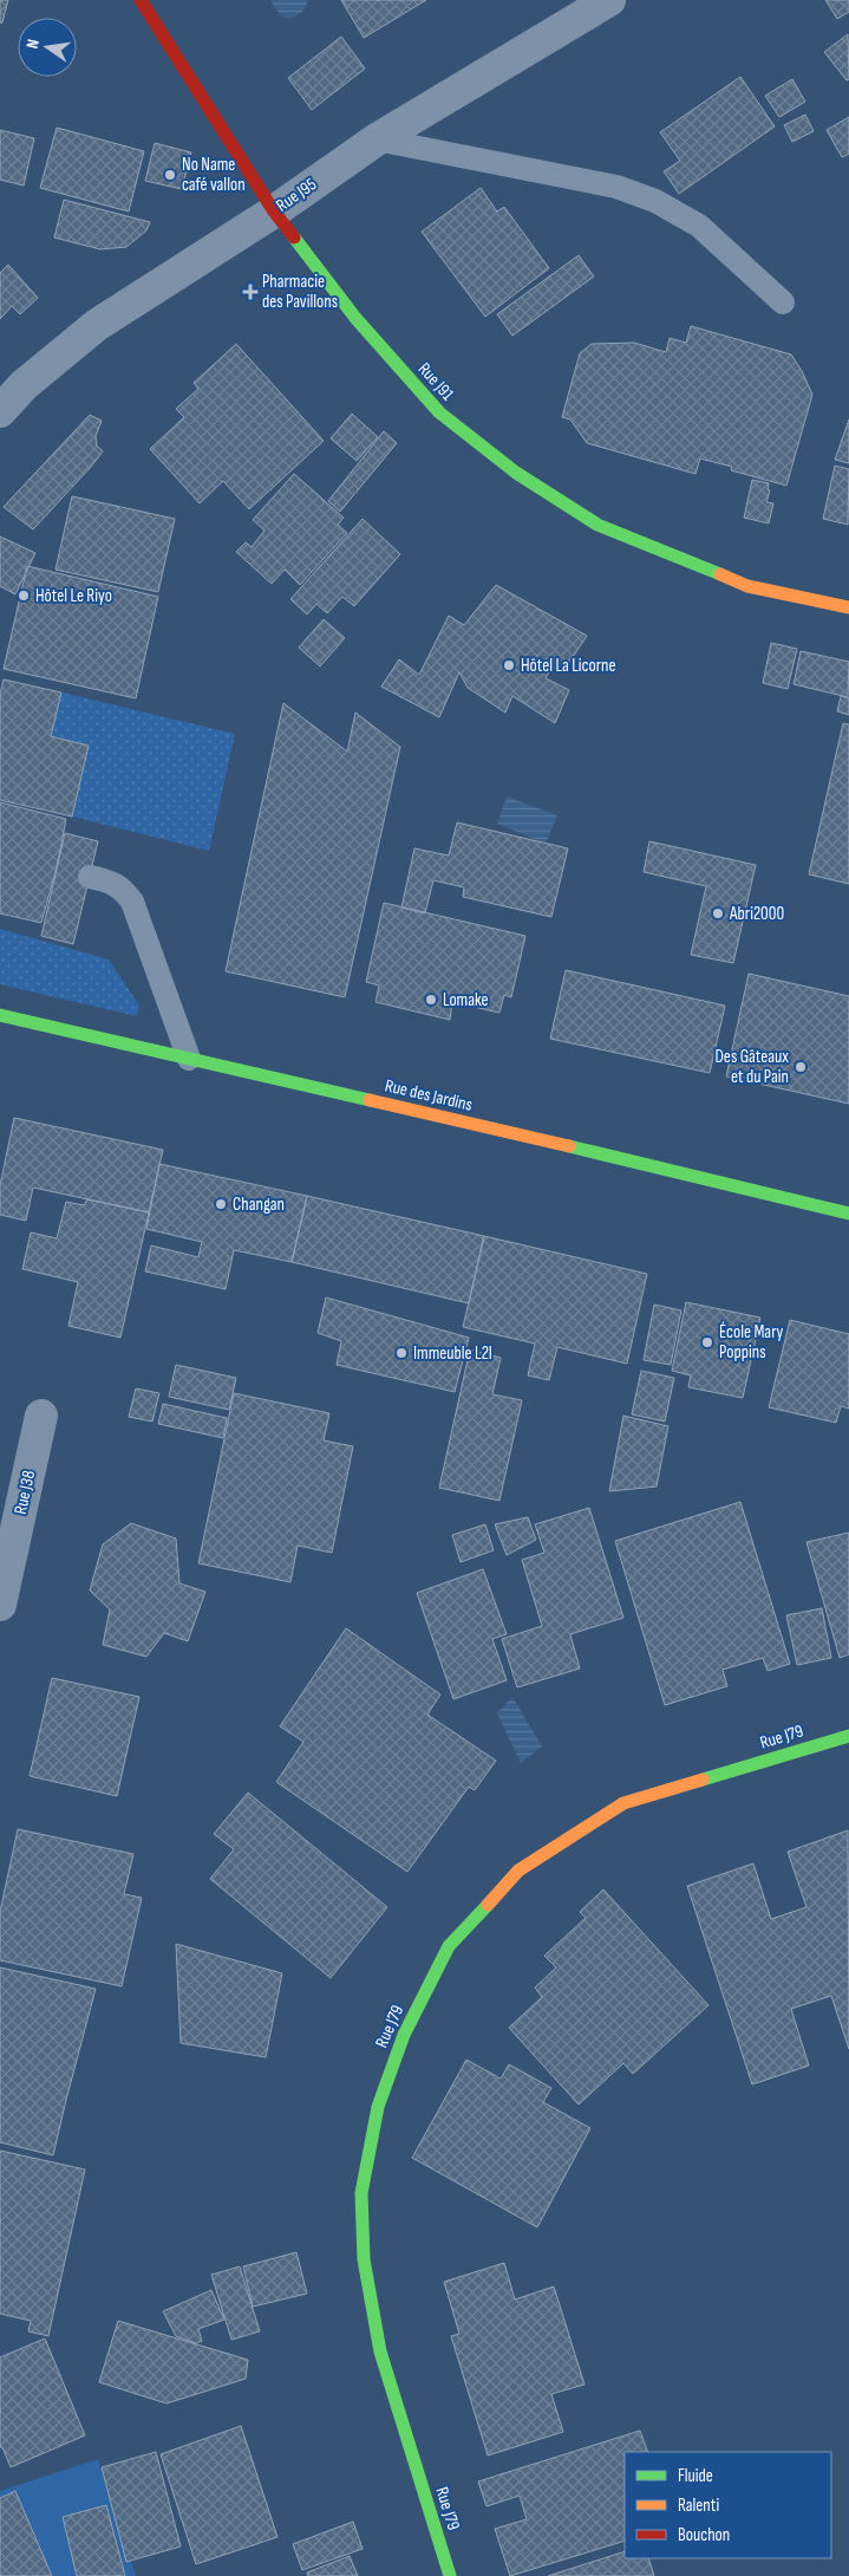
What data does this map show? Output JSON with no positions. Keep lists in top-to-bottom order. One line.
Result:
{"streets":{"street":["Rue J95","Rue J91","Rue des Jardins","Rue J38","Rue J79"]},"crossings":[["Rue J95","Rue J91"]],"places":{"other":["No Name café vallon","Hôtel Le Riyo","Hôtel La Licorne","Abri2000","Lomake","Des Gâteaux et du Pain","Changan","École Mary Poppins","Immeuble L2I"],"health":["Pharmacie des Pavillons"]},"legend":["Fluide","Ralenti","Bouchon"],"north":"left"}
